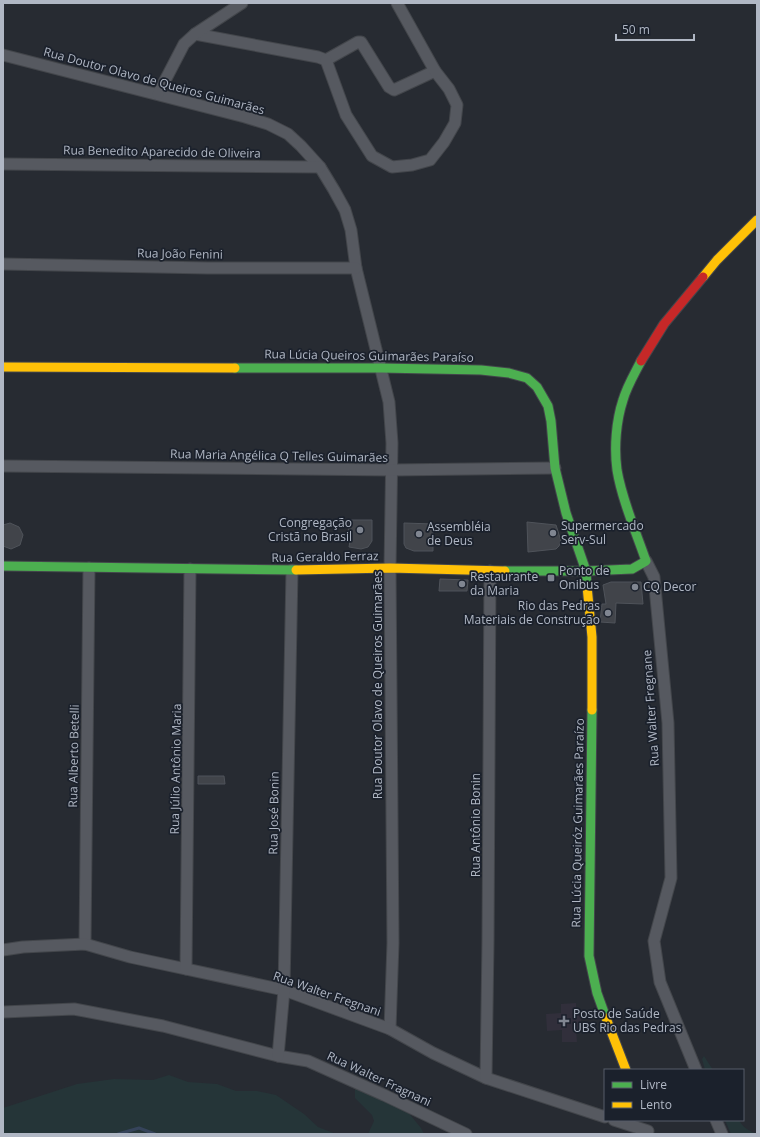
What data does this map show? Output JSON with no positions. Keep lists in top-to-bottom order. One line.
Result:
{"streets":{"street":["Rua Doutor Olavo de Queiros Guimarães","Rua Benedito Aparecido de Oliveira","Rua João Fenini","Rua Lúcia Queiros Guimarães Paraíso","Rua Maria Angélica Q Telles Guimarães","Rua Geraldo Ferraz","Rua Walter Fregnane","Rua Alberto Betelli","Rua Júlio Antônio Maria","Rua José Bonin","Rua Lúcia Queiróz Guimarães Paraízo","Rua Antônio Bonin","Rua Walter Fregnani","Rua Walter Fragnani"]},"crossings":[["Rua Doutor Olavo de Queiros Guimarães","Rua Benedito Aparecido de Oliveira"],["Rua Doutor Olavo de Queiros Guimarães","Rua João Fenini"],["Rua Doutor Olavo de Queiros Guimarães","Rua Lúcia Queiros Guimarães Paraíso"],["Rua Doutor Olavo de Queiros Guimarães","Rua Maria Angélica Q Telles Guimarães"],["Rua Doutor Olavo de Queiros Guimarães","Rua Geraldo Ferraz"],["Rua Doutor Olavo de Queiros Guimarães","Rua Walter Fregnani"],["Rua Lúcia Queiros Guimarães Paraíso","Rua Maria Angélica Q Telles Guimarães"],["Rua Lúcia Queiros Guimarães Paraíso","Rua Geraldo Ferraz"],["Rua Lúcia Queiros Guimarães Paraíso","Rua Lúcia Queiróz Guimarães Paraízo"],["Rua Geraldo Ferraz","Rua Walter Fregnane"],["Rua Geraldo Ferraz","Rua Alberto Betelli"],["Rua Geraldo Ferraz","Rua Júlio Antônio Maria"],["Rua Geraldo Ferraz","Rua José Bonin"],["Rua Geraldo Ferraz","Rua Lúcia Queiróz Guimarães Paraízo"],["Rua Geraldo Ferraz","Rua Antônio Bonin"],["Rua Alberto Betelli","Rua Walter Fregnani"],["Rua Júlio Antônio Maria","Rua Walter Fregnani"],["Rua José Bonin","Rua Walter Fregnani"],["Rua José Bonin","Rua Walter Fragnani"],["Rua Antônio Bonin","Rua Walter Fregnani"]],"places":{"other":["Congregação Cristã no Brasil","Supermercado Serv-Sul","Assembléia de Deus","Restaurante da Maria","CQ Decor","Rio das Pedras Materiais de Construção"],"transit":["Ponto de Onibus"],"health":["Posto de Saúde UBS Rio das Pedras"]},"legend":["Livre","Lento"],"scale_bar":"50 m"}
